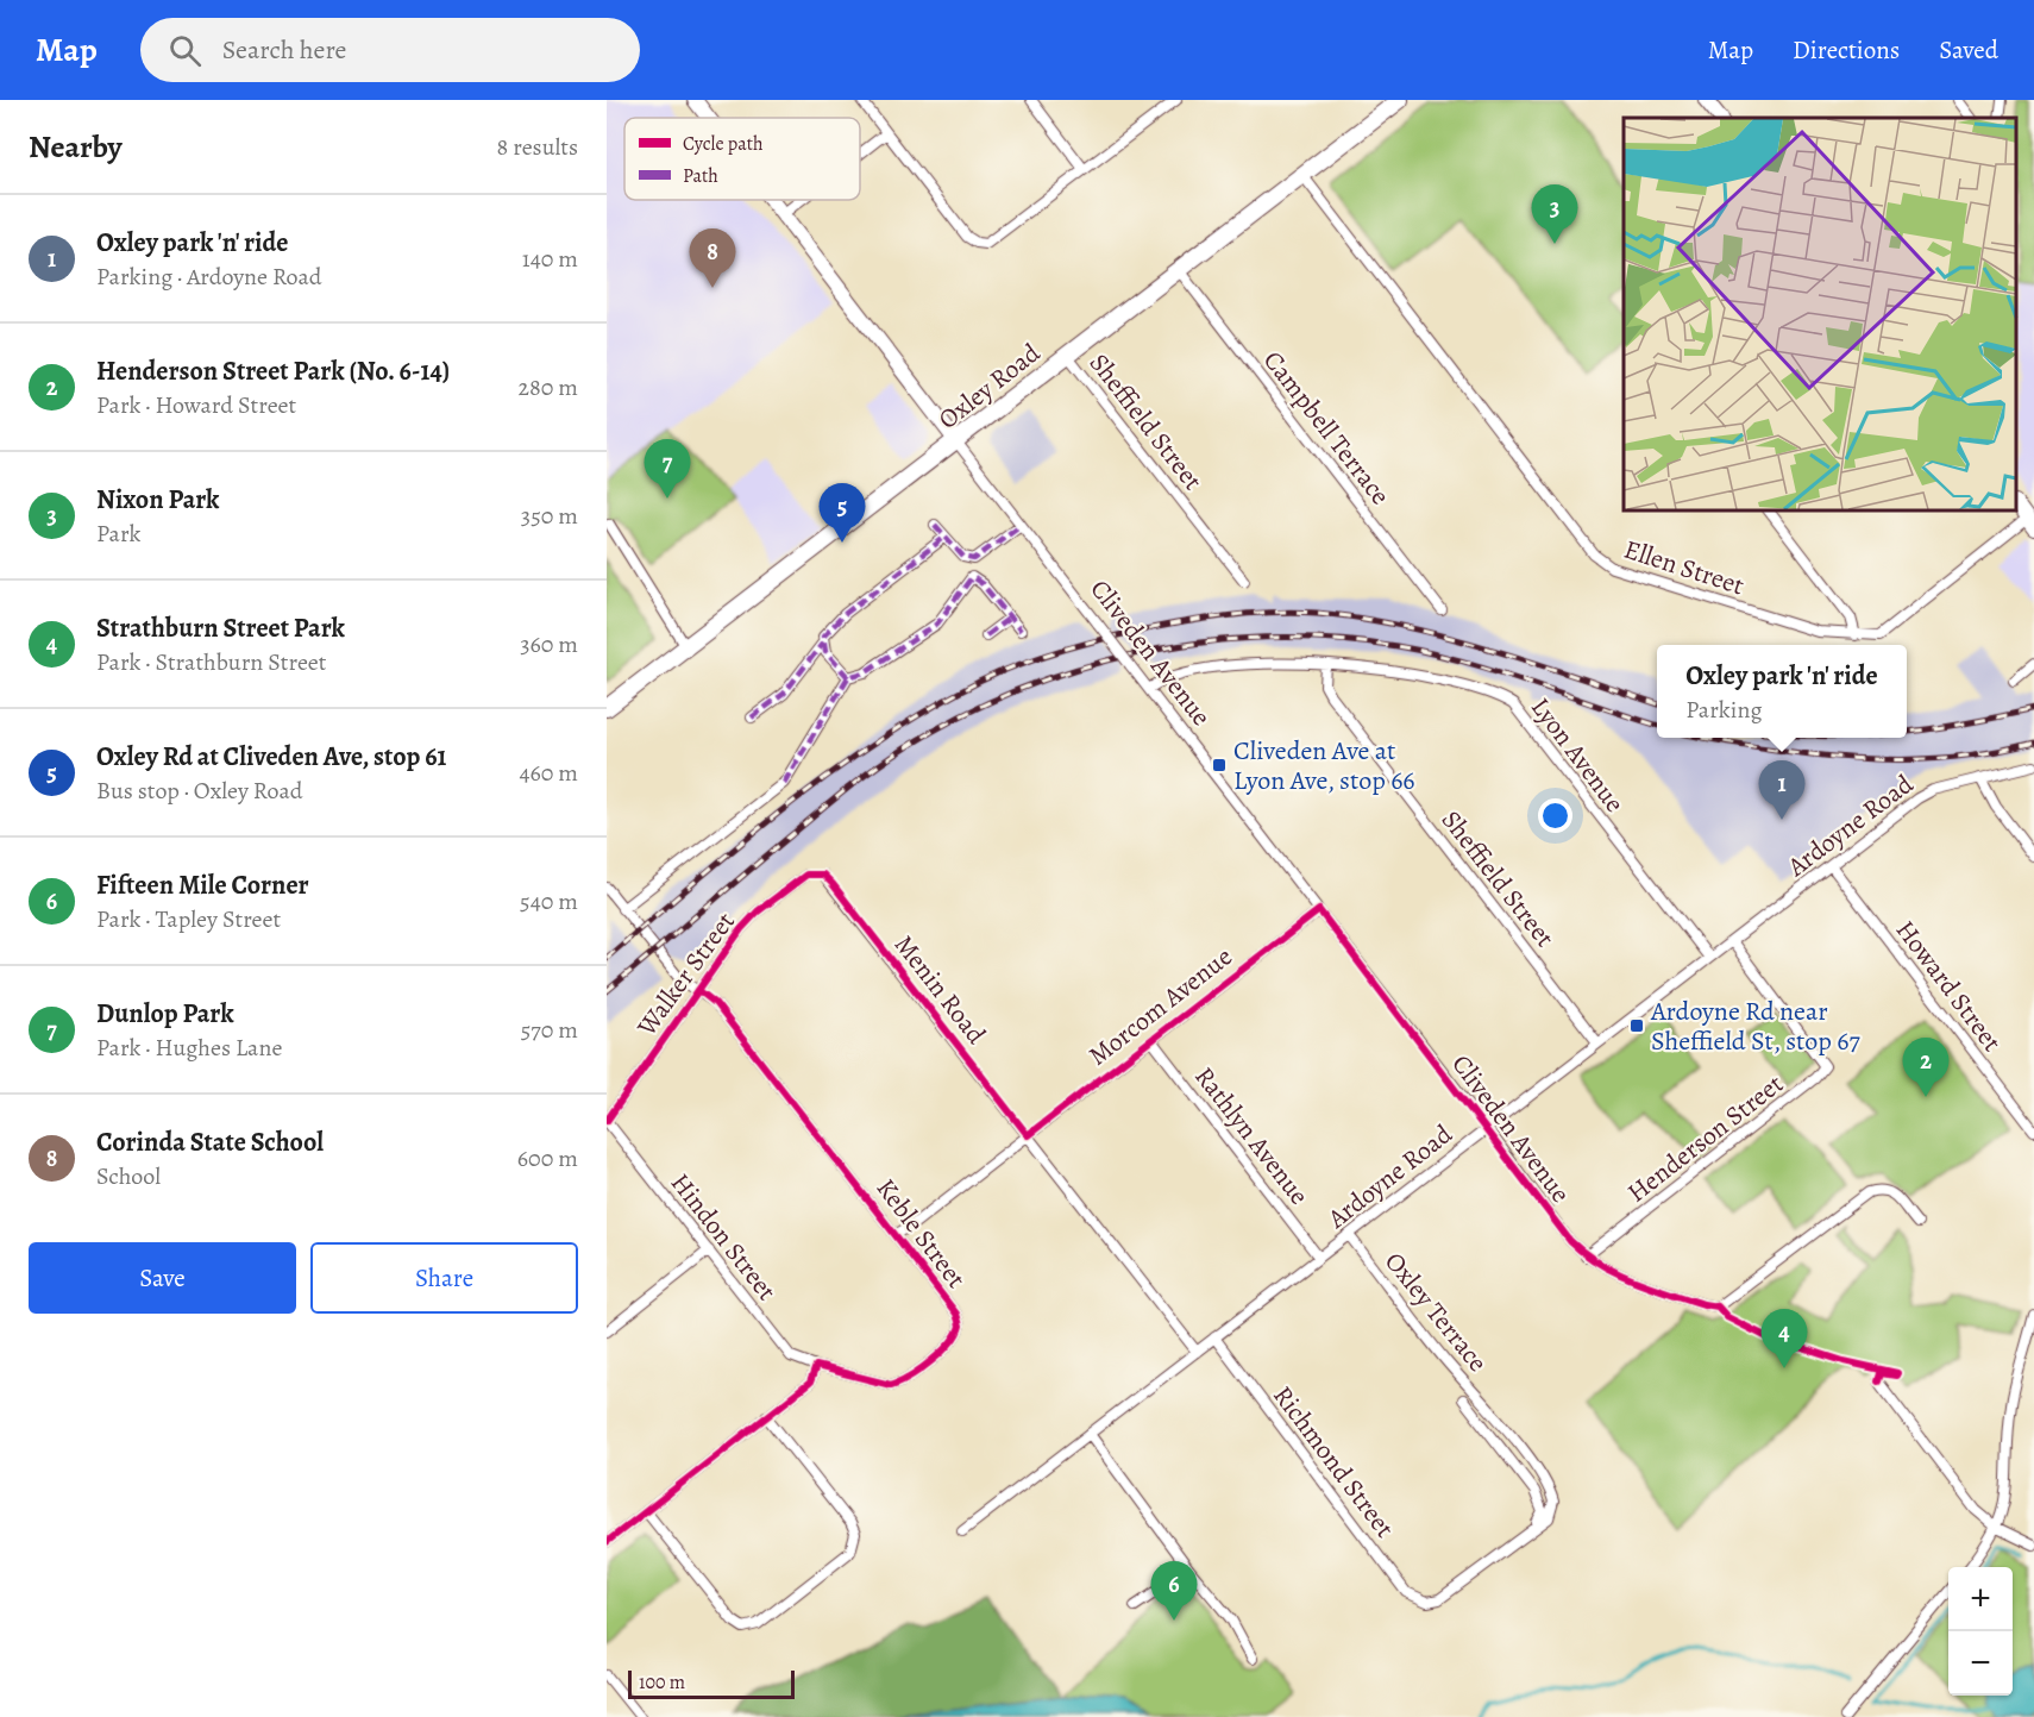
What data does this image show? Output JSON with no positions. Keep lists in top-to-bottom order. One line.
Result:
{"streets":{"main road":["Oxley Road"],"street":["Sheffield Street","Campbell Terrace","Ellen Street","Cliveden Avenue","Lyon Avenue","Ardoyne Road","Walker Street","Howard Street","Menin Road","Morcom Avenue","Rathlyn Avenue","Henderson Street","Keble Street","Hindon Street","Oxley Terrace","Richmond Street"]},"crossings":[["Oxley Road","Sheffield Street"],["Oxley Road","Campbell Terrace"],["Oxley Road","Ellen Street"],["Oxley Road","Cliveden Avenue"],["Sheffield Street","Lyon Avenue"],["Sheffield Street","Ardoyne Road"],["Cliveden Avenue","Lyon Avenue"],["Cliveden Avenue","Ardoyne Road"],["Cliveden Avenue","Morcom Avenue"],["Cliveden Avenue","Henderson Street"],["Lyon Avenue","Ardoyne Road"],["Ardoyne Road","Howard Street"],["Ardoyne Road","Menin Road"],["Ardoyne Road","Rathlyn Avenue"],["Ardoyne Road","Henderson Street"],["Ardoyne Road","Oxley Terrace"],["Ardoyne Road","Richmond Street"],["Walker Street","Menin Road"],["Walker Street","Keble Street"],["Walker Street","Hindon Street"],["Menin Road","Morcom Avenue"],["Morcom Avenue","Rathlyn Avenue"],["Morcom Avenue","Keble Street"],["Keble Street","Hindon Street"],["Oxley Terrace","Richmond Street"]],"places":{"transit":["Cliveden Ave at Lyon Ave, stop 66","Ardoyne Rd near Sheffield St, stop 67"]},"legend":["Cycle path","Path"],"scale_bar":"100 m","page":{"header":"Map","search":"Search here","nav":["Map","Directions","Saved"],"heading":["Nearby","8 results"],"pins":["3","8","7","5","1","2","4","6"],"list":[{"mark":"1","name":"Oxley park 'n' ride","note":"Parking · Ardoyne Road","value":"140 m"},{"mark":"2","name":"Henderson Street Park (No. 6-14)","note":"Park · Howard Street","value":"280 m"},{"mark":"3","name":"Nixon Park","note":"Park","value":"350 m"},{"mark":"4","name":"Strathburn Street Park","note":"Park · Strathburn Street","value":"360 m"},{"mark":"5","name":"Oxley Rd at Cliveden Ave, stop 61","note":"Bus stop · Oxley Road","value":"460 m"},{"mark":"6","name":"Fifteen Mile Corner","note":"Park · Tapley Street","value":"540 m"},{"mark":"7","name":"Dunlop Park","note":"Park · Hughes Lane","value":"570 m"},{"mark":"8","name":"Corinda State School","note":"School","value":"600 m"}],"popup":["Oxley park 'n' ride","Parking"],"buttons":["Save","Share"],"map_buttons":["+","−"],"scale":"100 m"}}
